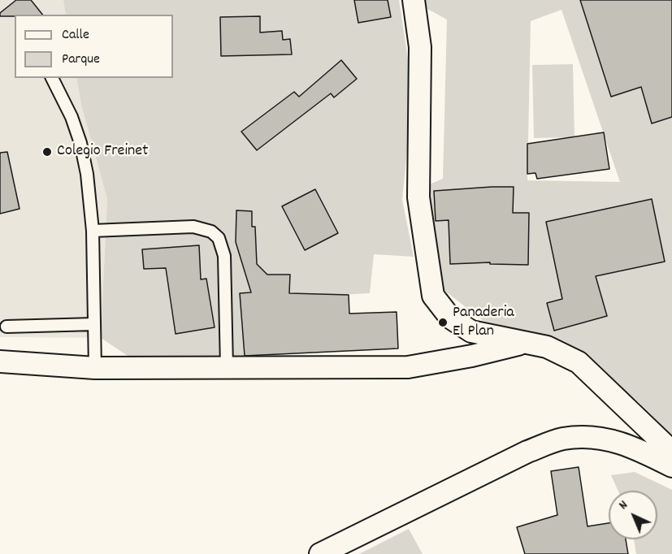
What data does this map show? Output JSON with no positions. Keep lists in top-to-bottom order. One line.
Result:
{"places":["Colegio Freinet","Panaderia El Plan"],"legend":["Calle","Parque"],"north":"top left"}
